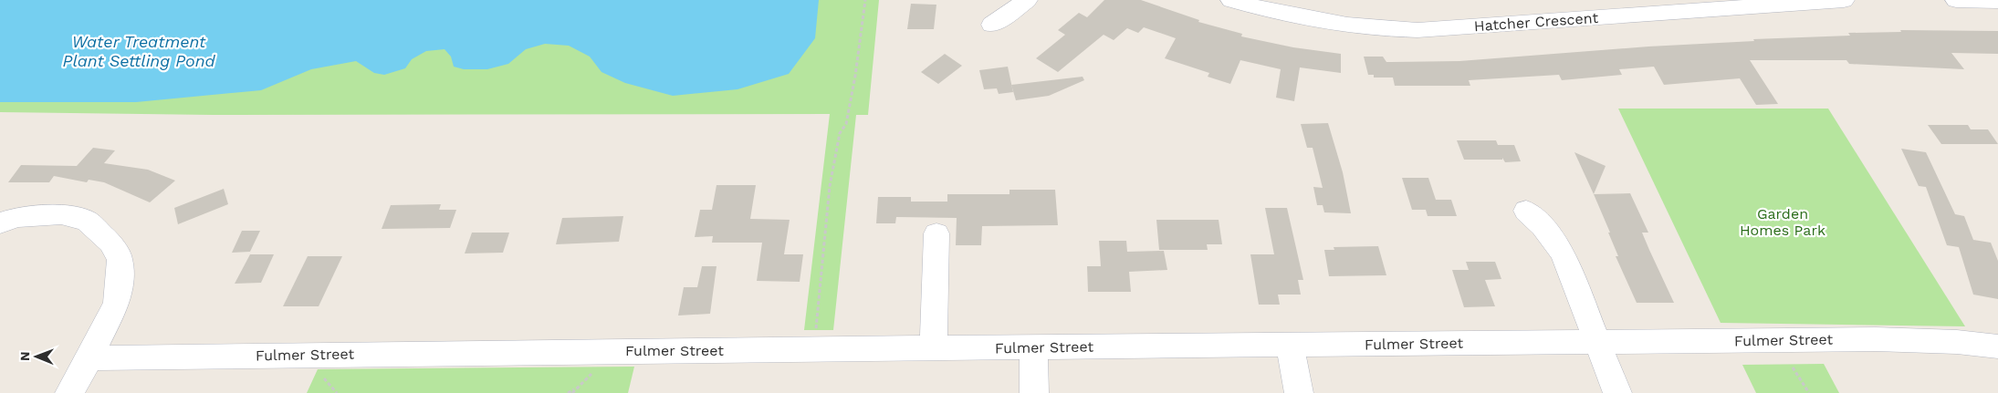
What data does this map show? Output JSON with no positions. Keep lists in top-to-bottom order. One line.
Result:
{"streets":{"street":["Hatcher Crescent","Fulmer Street"]},"water":["Water Treatment Plant Settling Pond"],"parks":["Garden Homes Park"],"north":"left"}
